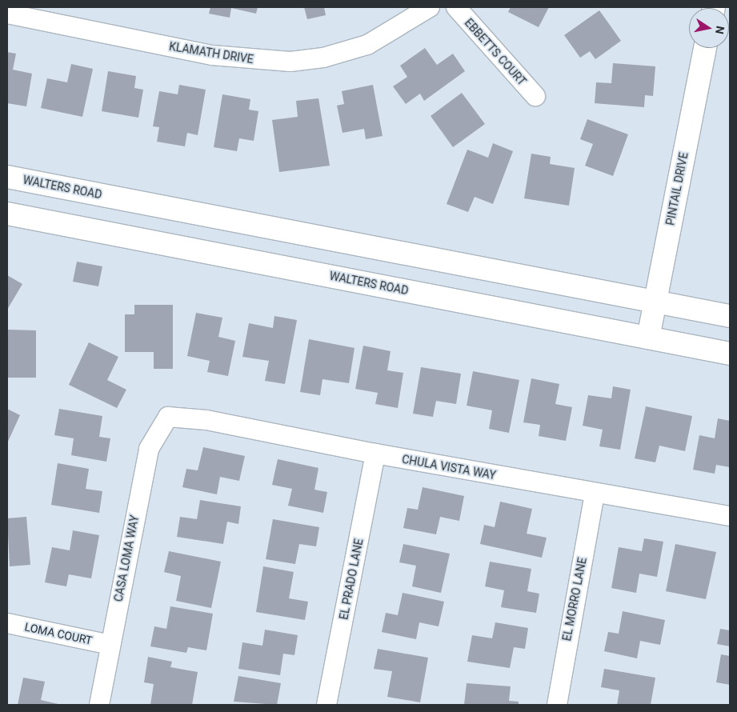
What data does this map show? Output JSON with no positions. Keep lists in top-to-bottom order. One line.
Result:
{"streets":{"main road":["WALTERS ROAD","PINTAIL DRIVE"],"street":["EBBETTS COURT","KLAMATH DRIVE","CHULA VISTA WAY","CASA LOMA WAY","EL PRADO LANE","EL MORRO LANE","LOMA COURT"]},"crossings":[["WALTERS ROAD","PINTAIL DRIVE"],["CHULA VISTA WAY","CASA LOMA WAY"],["CHULA VISTA WAY","EL PRADO LANE"],["CHULA VISTA WAY","EL MORRO LANE"],["CASA LOMA WAY","LOMA COURT"]],"north":"right"}
